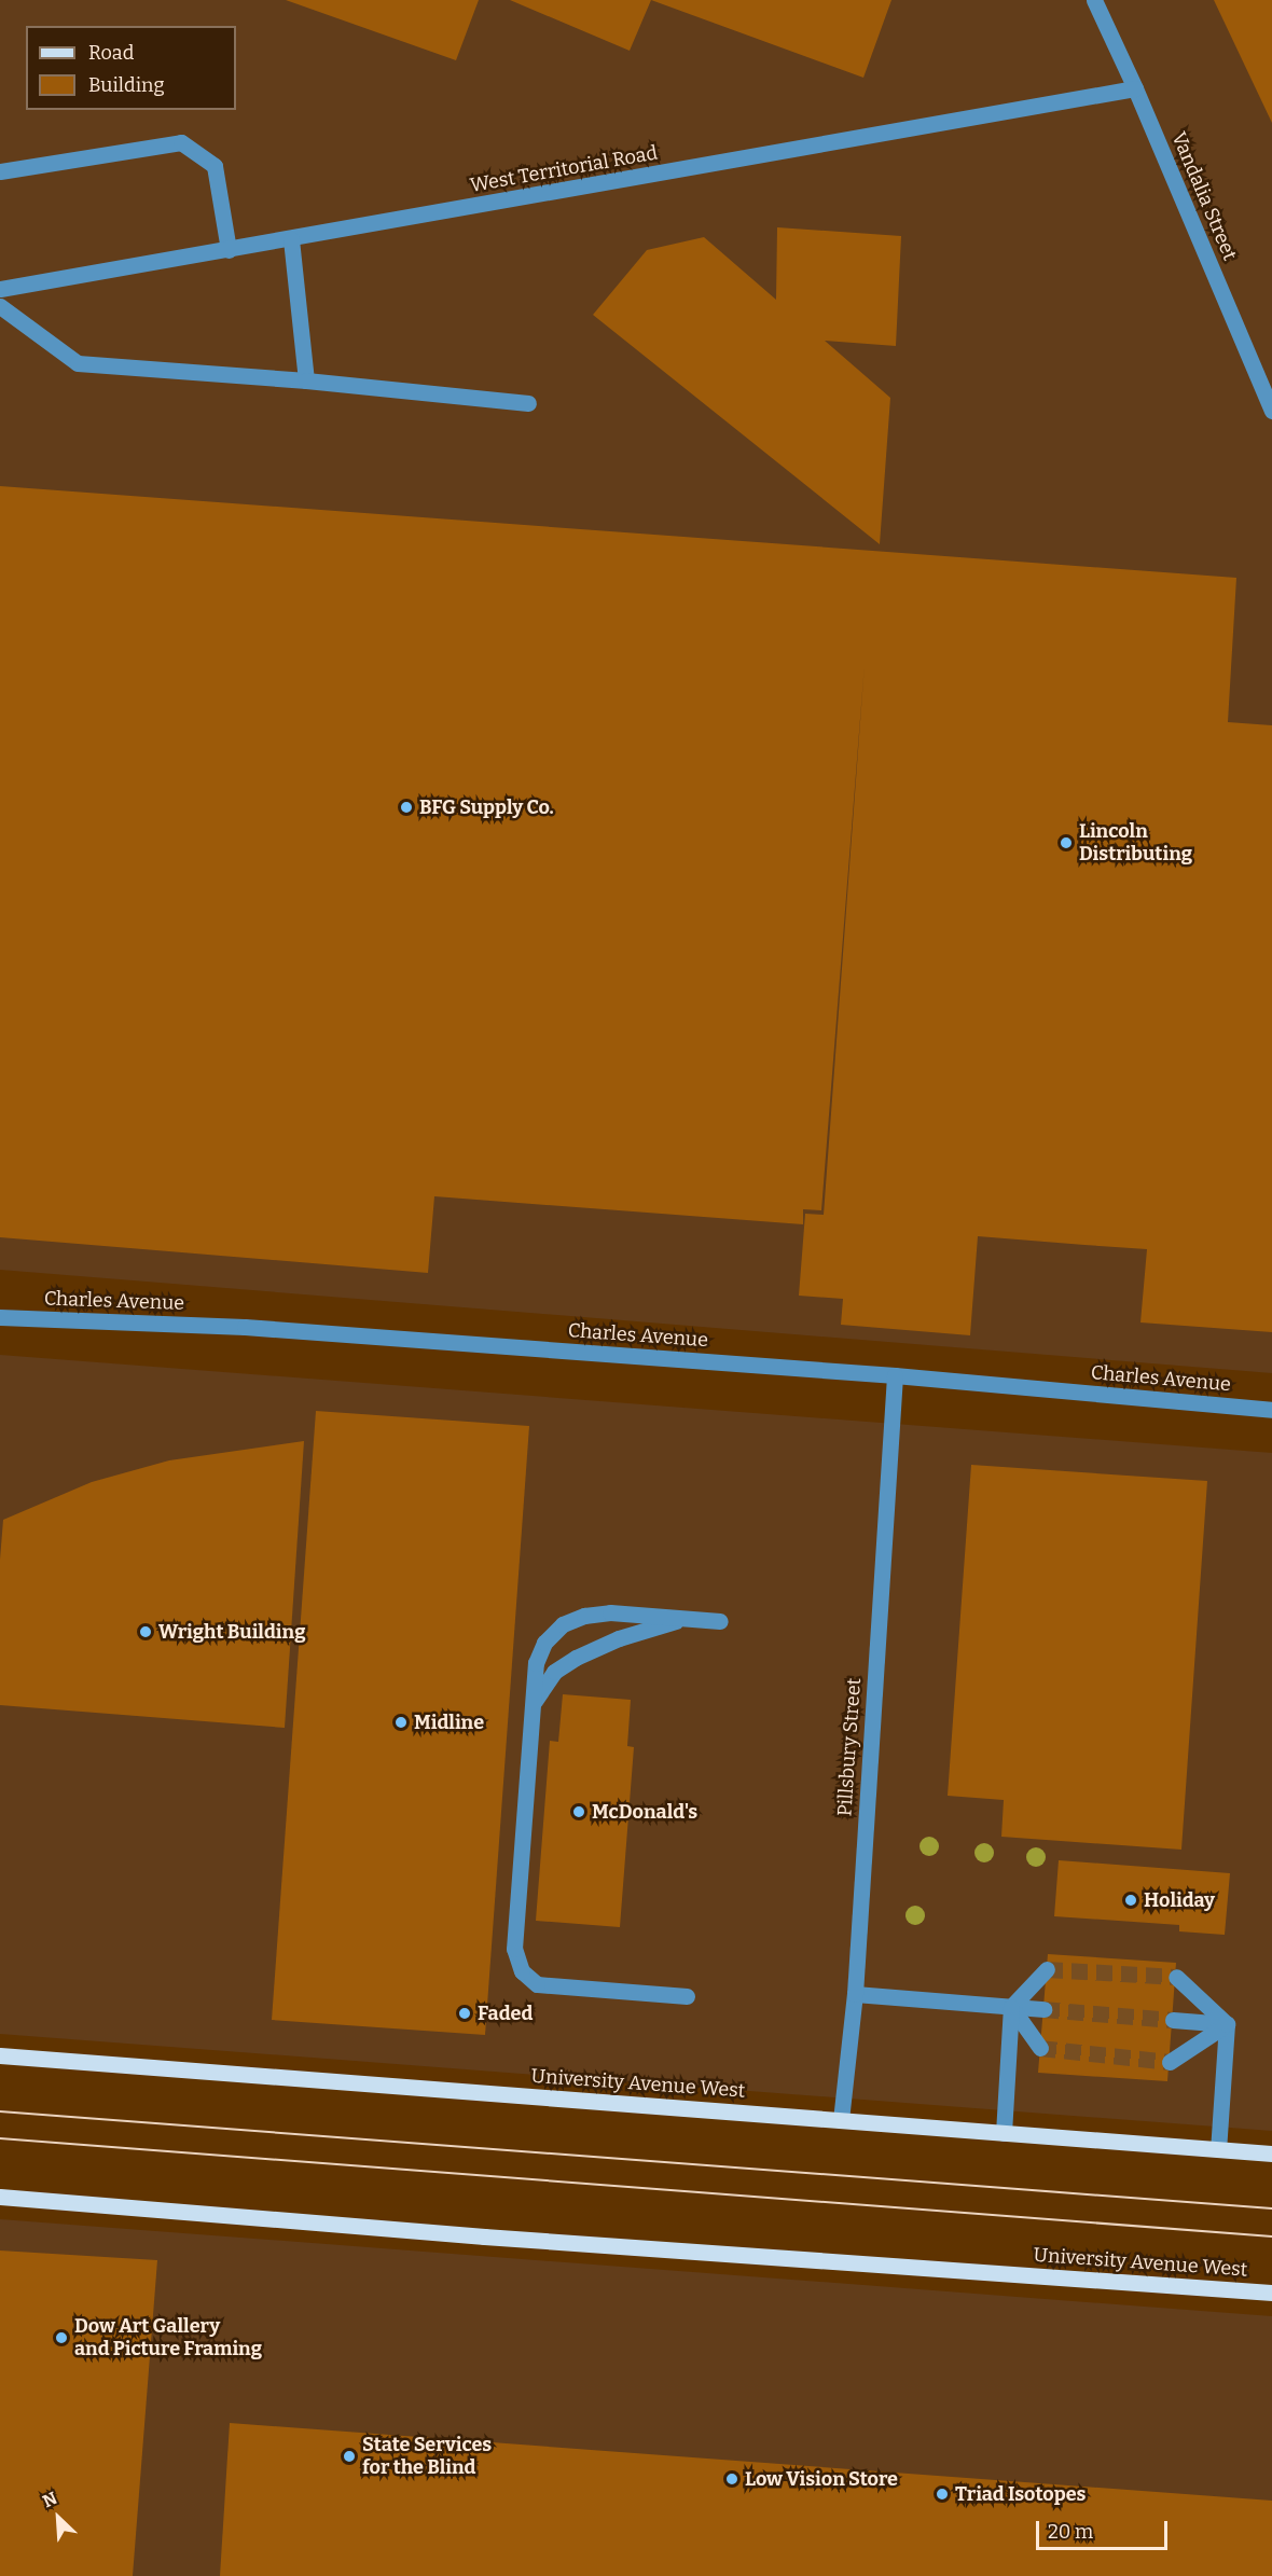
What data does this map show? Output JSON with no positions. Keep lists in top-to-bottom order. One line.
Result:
{"streets":{"main road":["University Avenue West"],"street":["West Territorial Road","Vandalia Street","Charles Avenue","Pillsbury Street"]},"crossings":[["West Territorial Road","Vandalia Street"],["Charles Avenue","Pillsbury Street"],["Pillsbury Street","University Avenue West"]],"places":["BFG Supply Co.","Lincoln Distributing","Wright Building","Midline","McDonald's","Holiday","Faded","Dow Art Gallery and Picture Framing","State Services for the Blind","Low Vision Store","Triad Isotopes"],"legend":["Road","Building"],"scale_bar":"20 m","north":"top left"}
